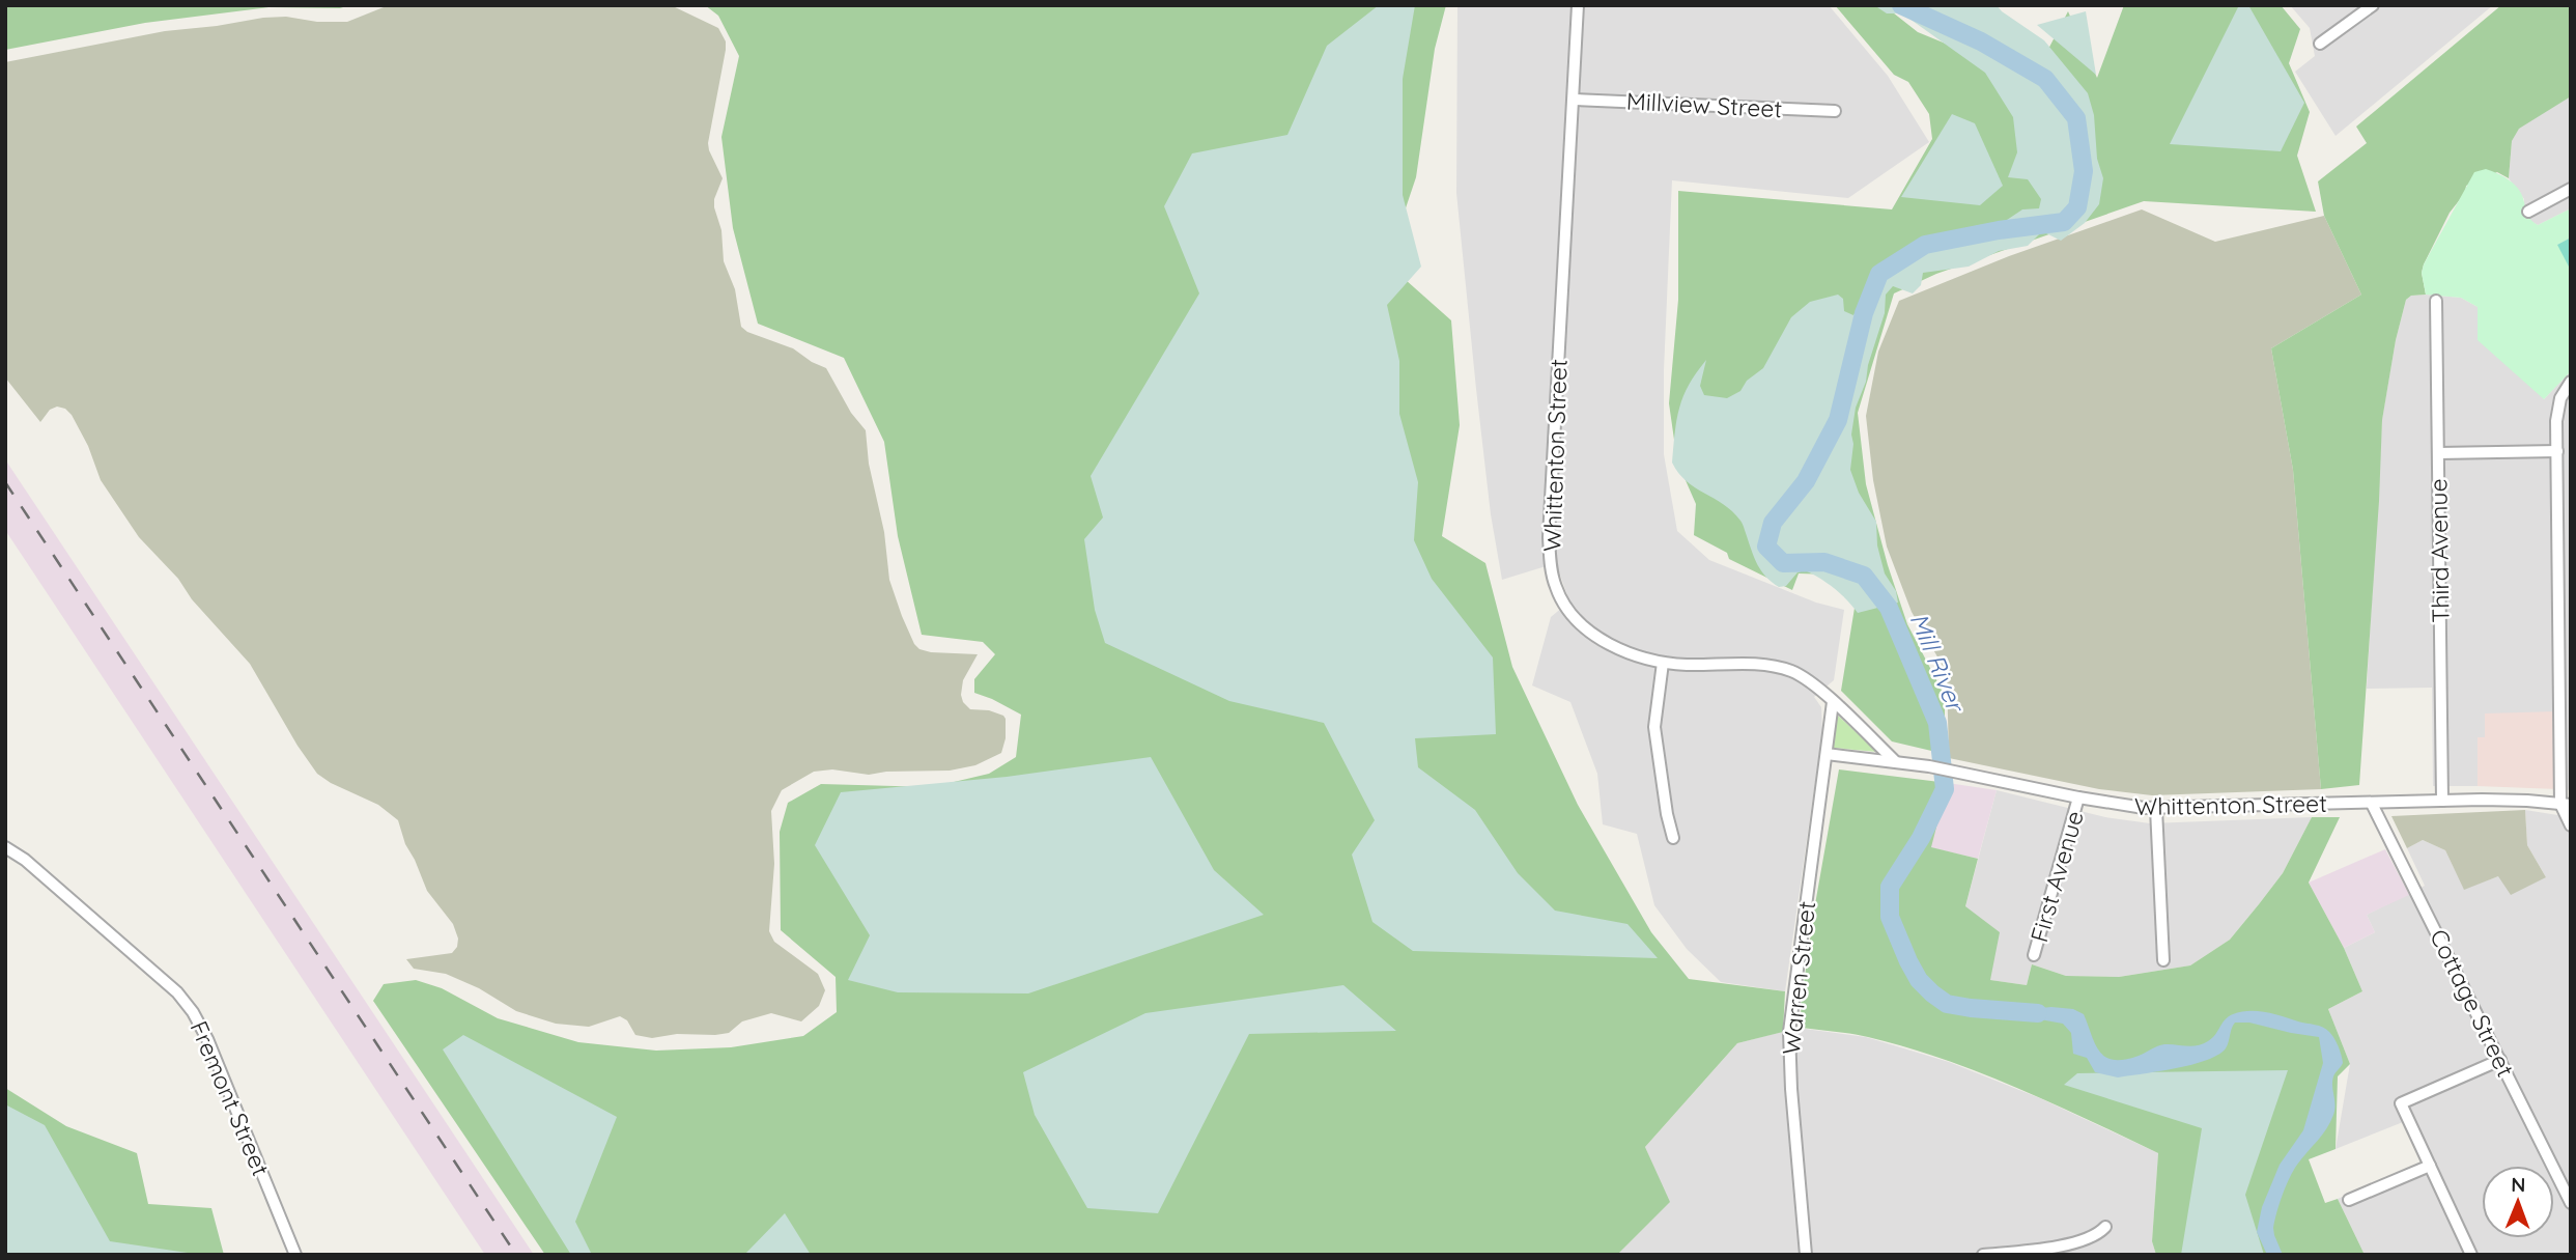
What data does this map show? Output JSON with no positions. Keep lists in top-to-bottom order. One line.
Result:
{"streets":{"street":["Millview Street","Whittenton Street","Third Avenue","First Avenue","Warren Street","Cottage Street","Fremont Street"]},"crossings":[["Millview Street","Whittenton Street"],["Whittenton Street","Third Avenue"],["Whittenton Street","First Avenue"],["Whittenton Street","Warren Street"],["Whittenton Street","Cottage Street"]],"water":["Mill River"],"north":"top"}
